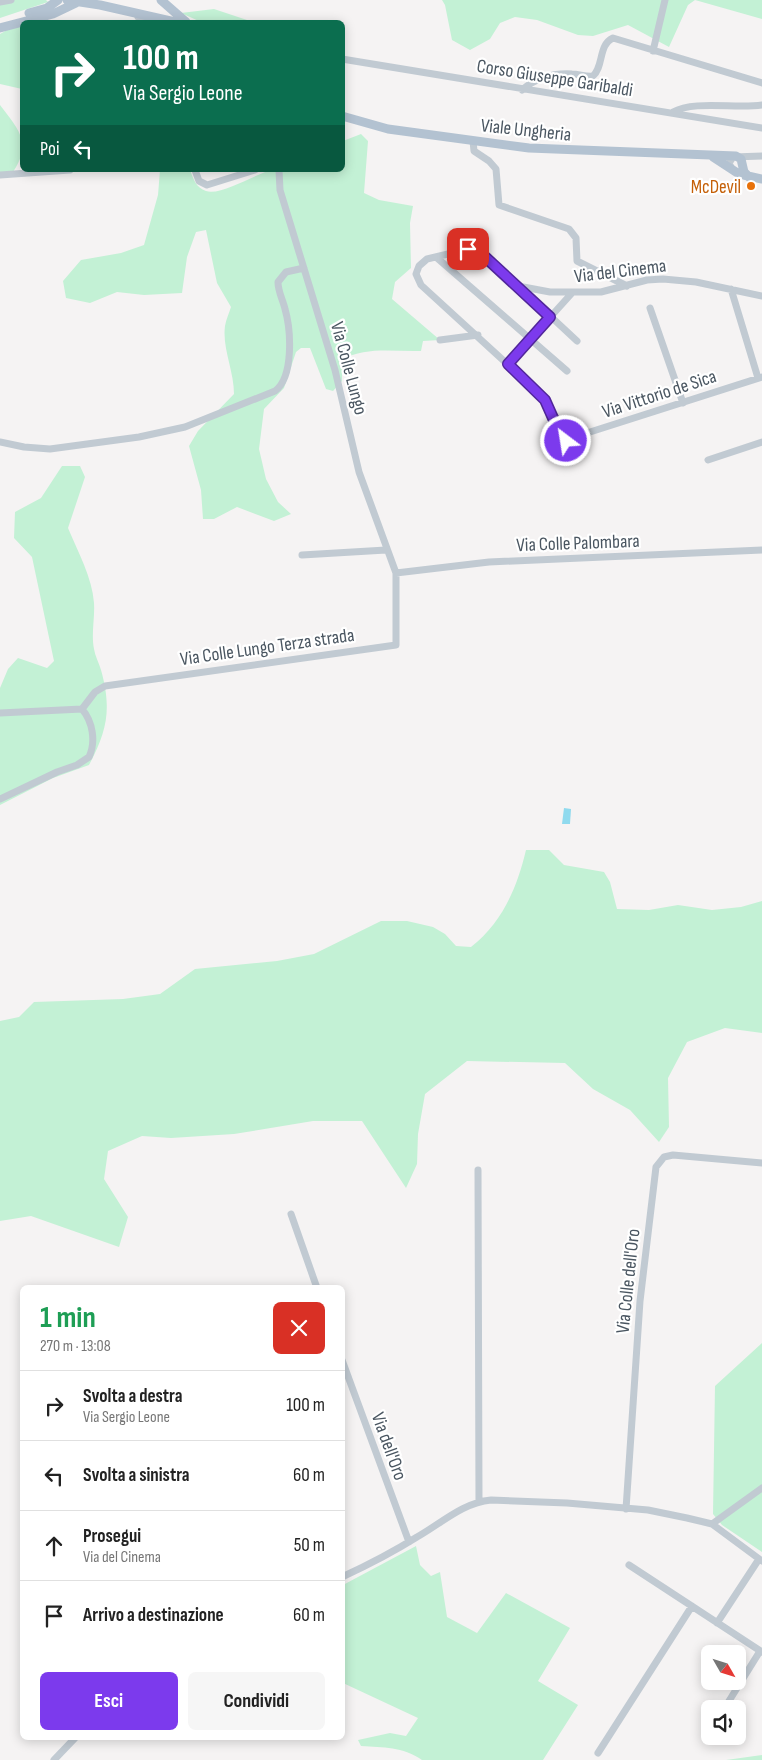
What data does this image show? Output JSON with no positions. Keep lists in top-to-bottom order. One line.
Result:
{"streets":{"main road":["Viale Ungheria"],"street":["Corso Giuseppe Garibaldi","Via del Cinema","Via Colle Lungo","Via Vittorio de Sica","Via Colle Palombara","Via Colle Lungo Terza strada","Via Colle dell'Oro","Via dell'Oro"]},"crossings":[["Via Colle Lungo","Via Colle Palombara"],["Via Colle Lungo","Via Colle Lungo Terza strada"],["Via Colle Palombara","Via Colle Lungo Terza strada"]],"places":["McDevil"],"north":"bottom right","page":{"turn":["100 m","Via Sergio Leone"],"then":"Poi","heading":["1 min","270 m · 13:08"],"list":[{"name":"Svolta a destra","note":"Via Sergio Leone","value":"100 m"},{"name":"Svolta a sinistra","value":"60 m"},{"name":"Prosegui","note":"Via del Cinema","value":"50 m"},{"name":"Arrivo a destinazione","value":"60 m"}],"buttons":["Esci","Condividi"]}}
